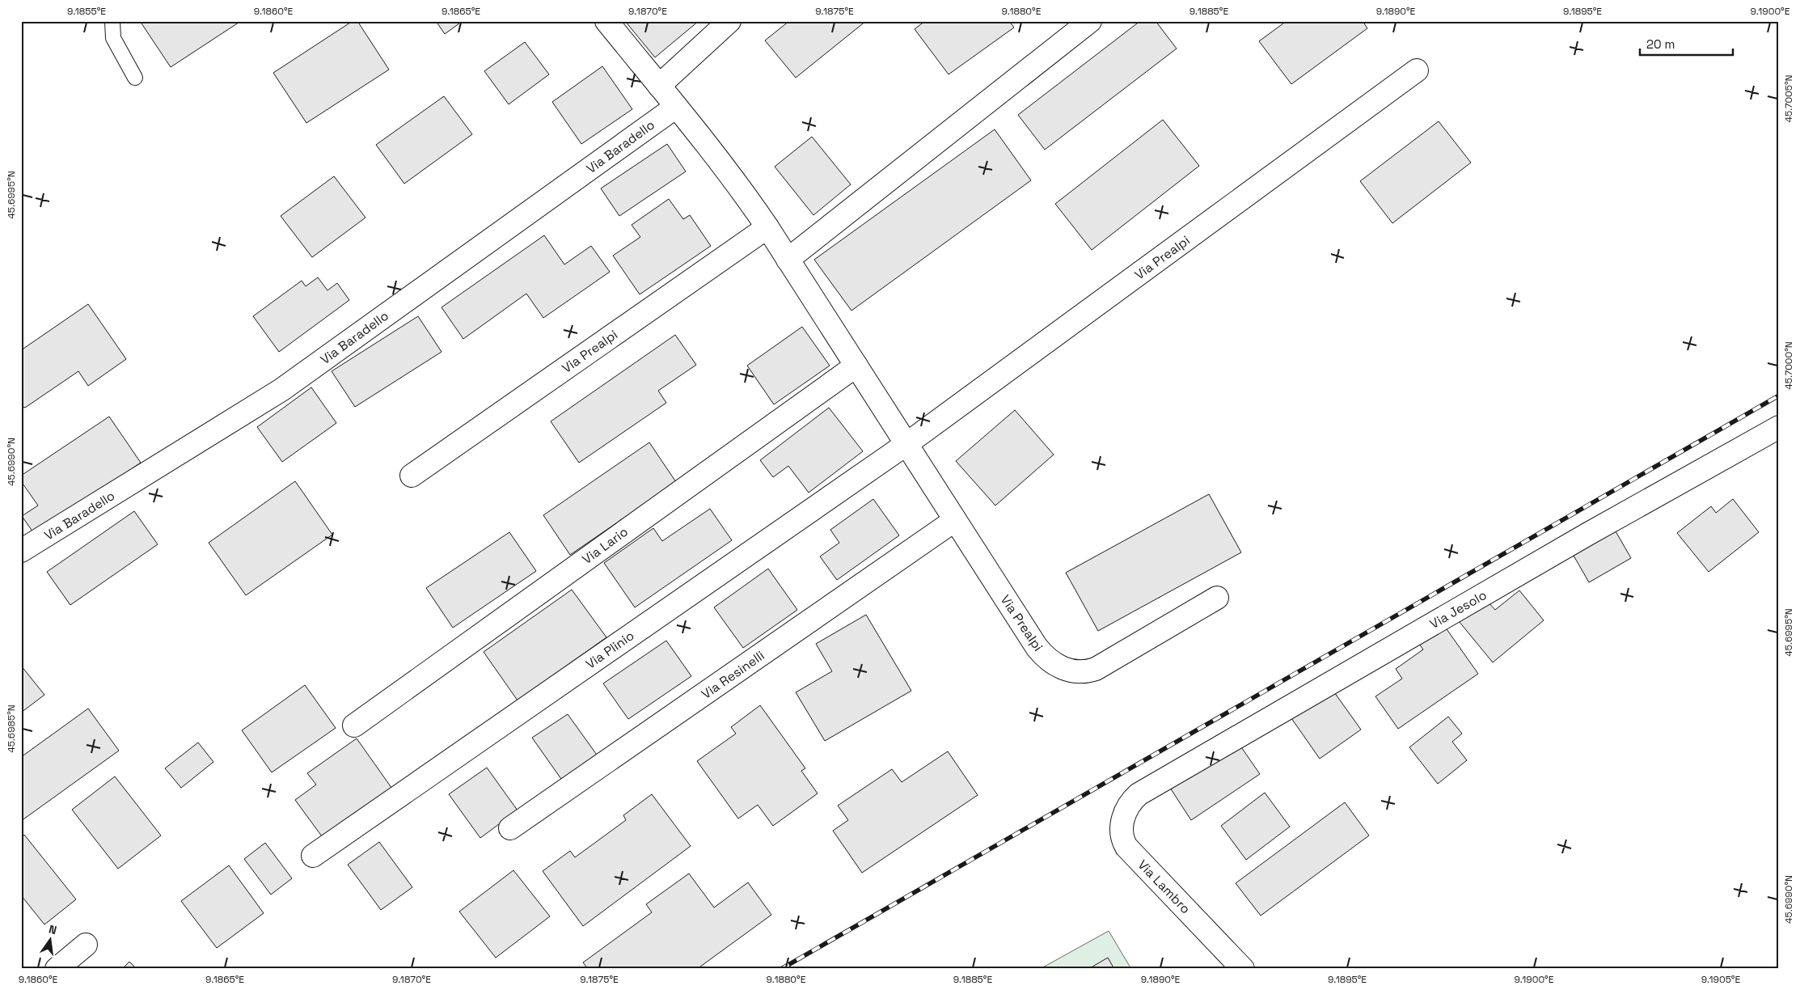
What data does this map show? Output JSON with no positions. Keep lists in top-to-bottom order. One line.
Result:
{"streets":{"street":["Via Baradello","Via Prealpi","Via Lario","Via Jesolo","Via Plinio","Via Resinelli","Via Lambro"]},"crossings":[["Via Baradello","Via Prealpi"],["Via Prealpi","Via Lario"],["Via Prealpi","Via Plinio"],["Via Prealpi","Via Resinelli"],["Via Jesolo","Via Lambro"]],"scale_bar":"20 m","north":"top","coordinates":["9.1855°E","9.1860°E","9.1865°E","9.1870°E","9.1875°E","9.1880°E","9.1885°E","9.1890°E","9.1895°E","9.1900°E","45.7005°N","45.6995°N","45.7000°N","45.6990°N","45.6985°N","9.1905°E"]}
